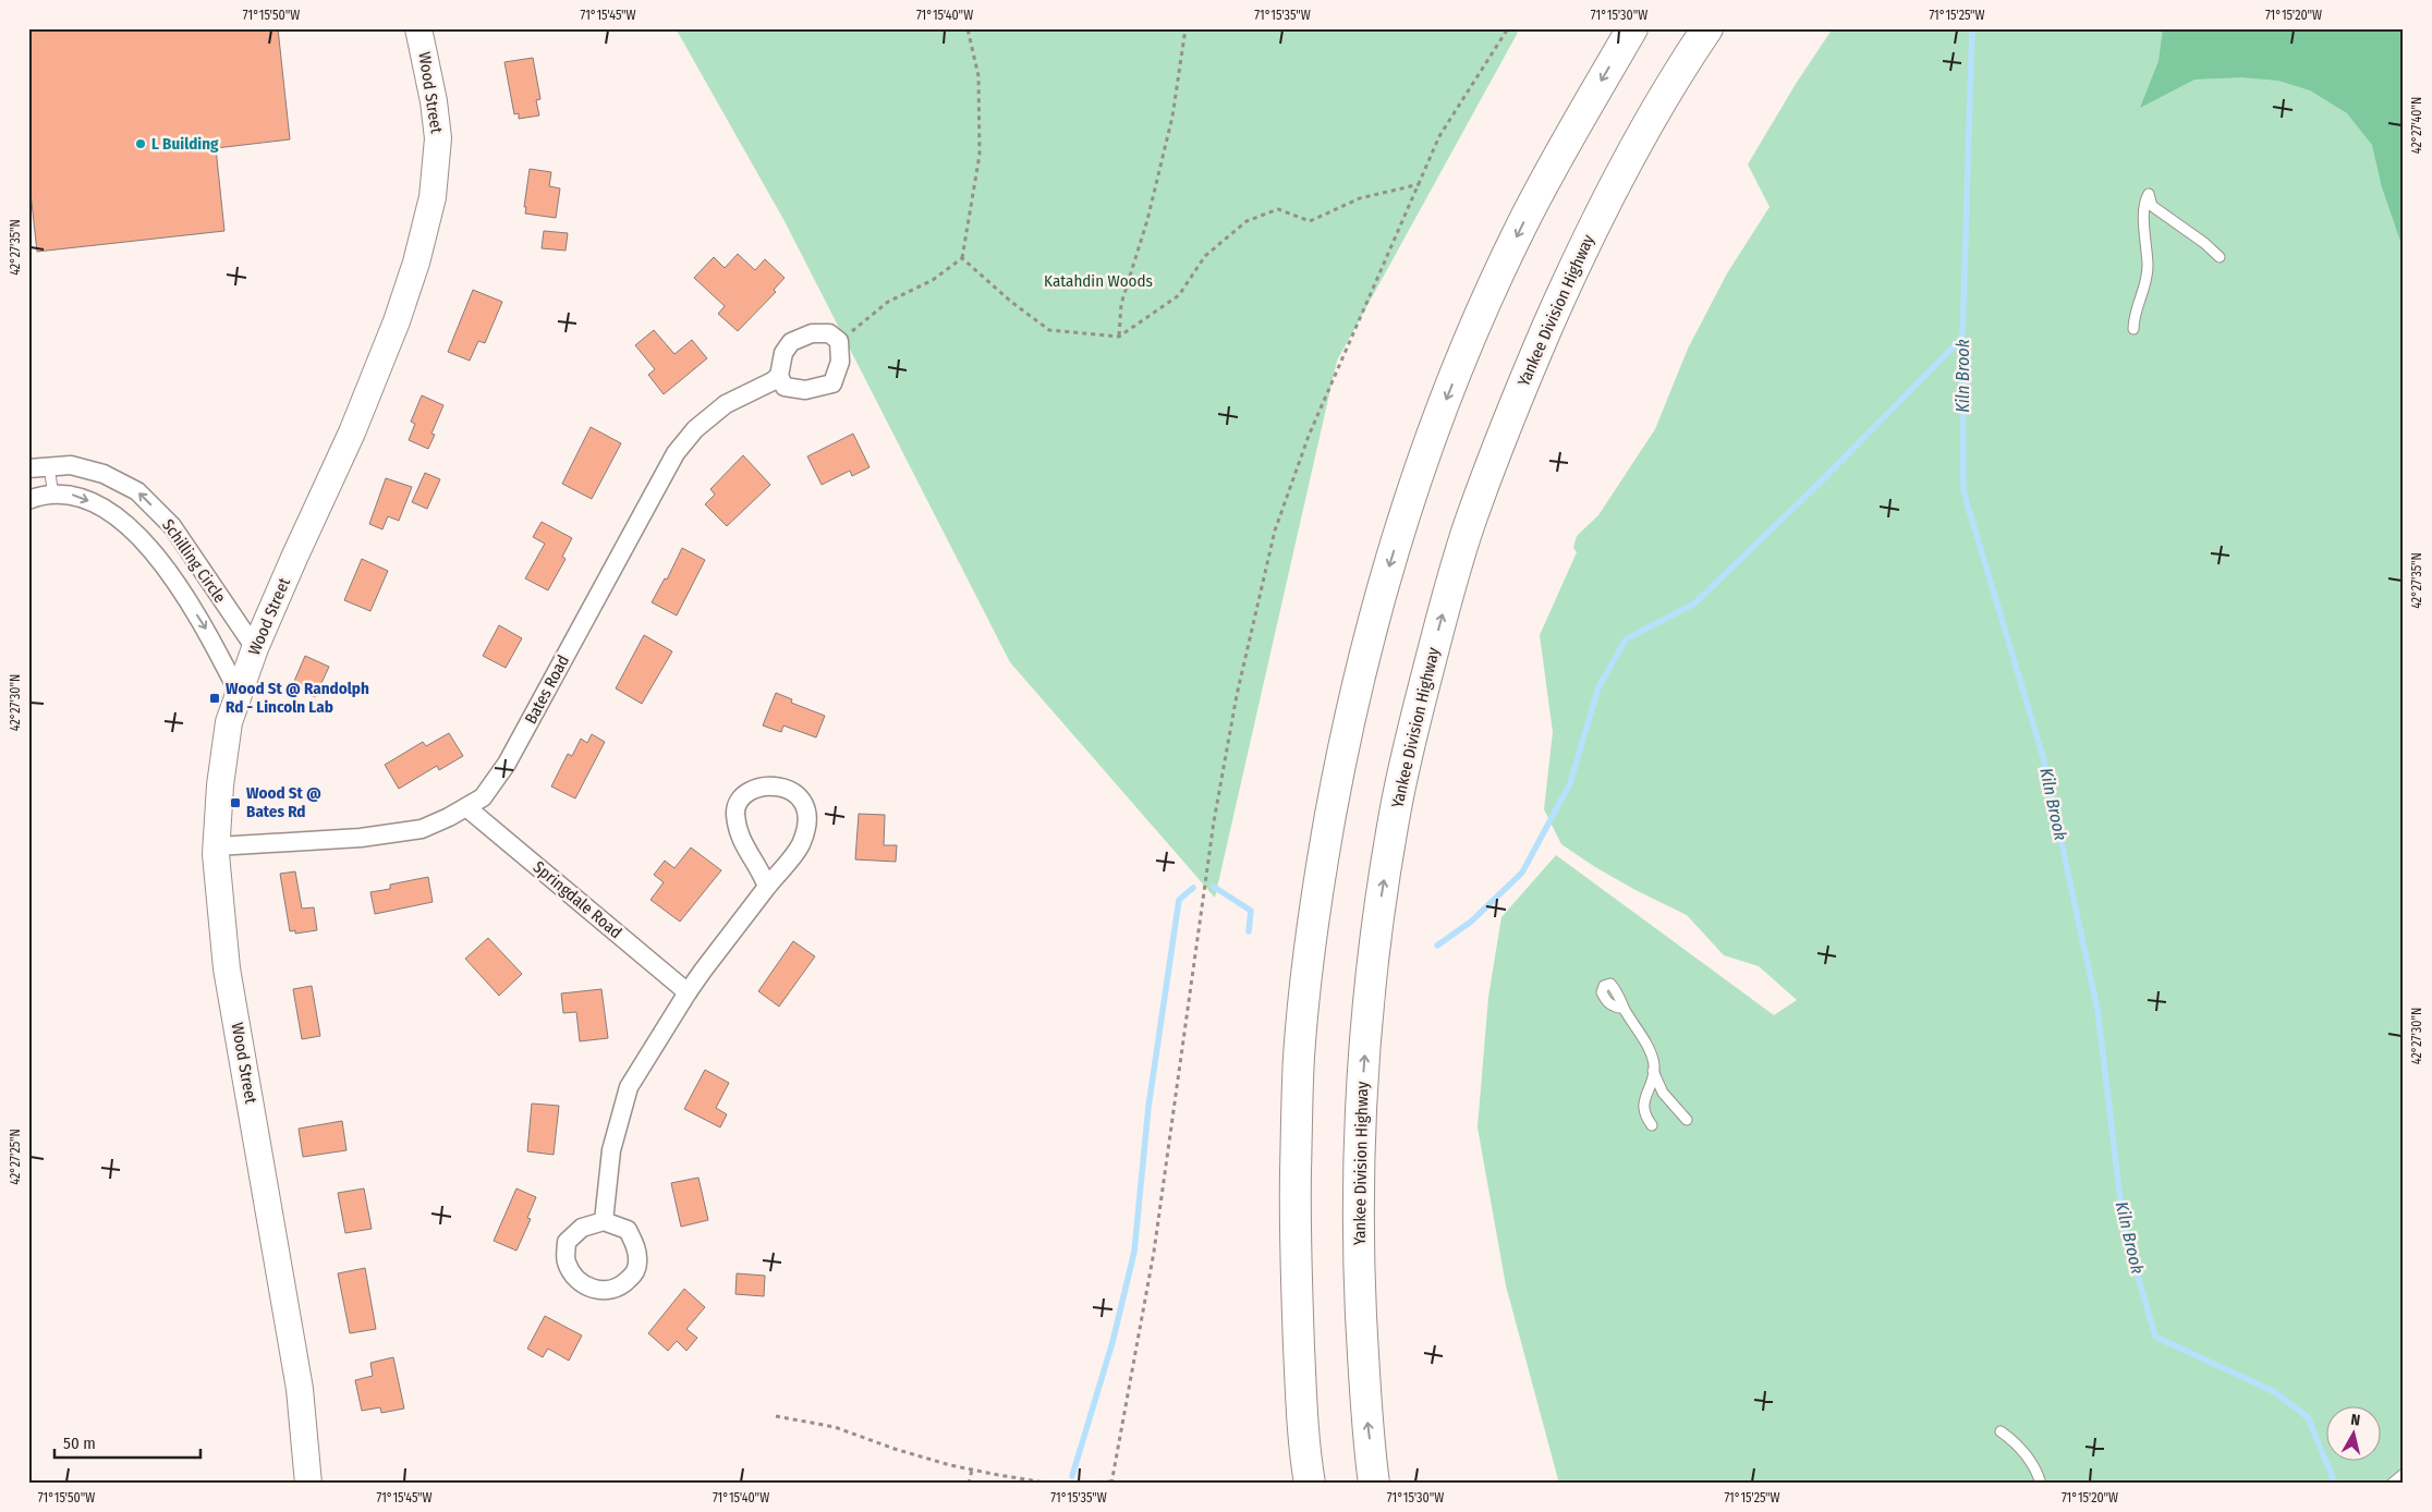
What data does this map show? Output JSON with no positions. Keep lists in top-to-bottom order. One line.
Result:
{"streets":{"highway":["Yankee Division Highway"],"street":["Wood Street","Schilling Circle","Bates Road","Springdale Road"]},"crossings":[["Wood Street","Schilling Circle"],["Wood Street","Bates Road"],["Bates Road","Springdale Road"]],"water":["Kiln Brook"],"parks":["Katahdin Woods"],"places":{"other":["L Building"],"transit":["Wood St @ Randolph Rd - Lincoln Lab","Wood St @ Bates Rd"]},"scale_bar":"50 m","north":"top","coordinates":["71°15'50\"W","71°15'45\"W","71°15'40\"W","71°15'35\"W","71°15'30\"W","71°15'25\"W","71°15'20\"W","42°27'40\"N","42°27'35\"N","42°27'30\"N","42°27'25\"N"]}
